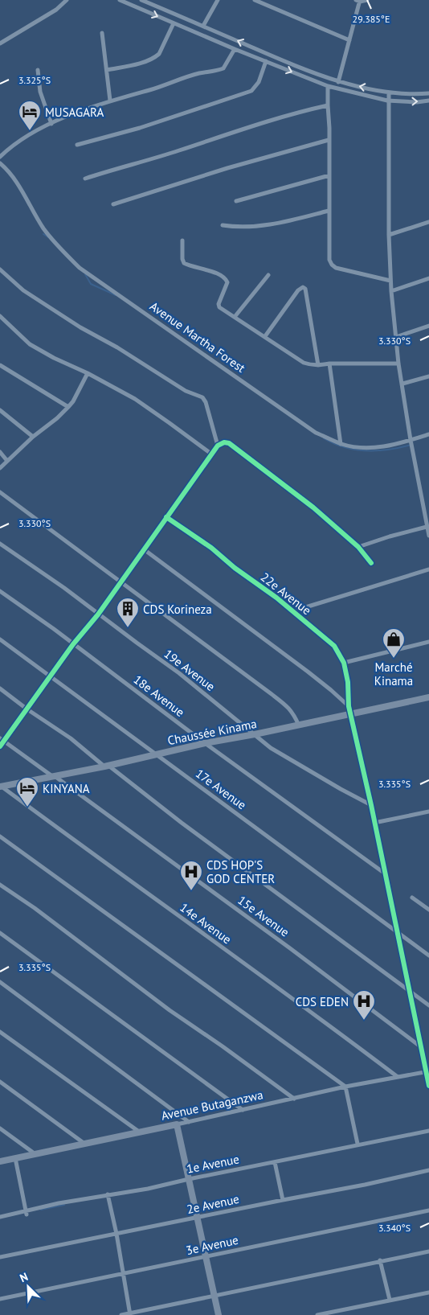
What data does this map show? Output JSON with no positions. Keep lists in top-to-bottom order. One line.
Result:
{"streets":{"street":["Avenue Martha Forest","22e Avenue","19e Avenue","18e Avenue","Chaussée Kinama","17e Avenue","15e Avenue","14e Avenue","Avenue Butaganzwa","1e Avenue","2e Avenue","3e Avenue"]},"crossings":[["22e Avenue","19e Avenue"],["22e Avenue","18e Avenue"],["22e Avenue","Chaussée Kinama"],["22e Avenue","17e Avenue"],["22e Avenue","15e Avenue"],["22e Avenue","Avenue Butaganzwa"],["19e Avenue","Chaussée Kinama"],["18e Avenue","Chaussée Kinama"],["Chaussée Kinama","17e Avenue"],["Chaussée Kinama","15e Avenue"],["Chaussée Kinama","14e Avenue"],["14e Avenue","Avenue Butaganzwa"]],"places":{"hotel":["MUSAGARA","KINYANA"],"building":["CDS Korineza"],"shop":["Marché Kinama"],"hospital":["CDS HOP'S GOD CENTER","CDS EDEN"]},"north":"top left","coordinates":["29.385°E","3.325°S","3.330°S","3.335°S","3.340°S"]}
